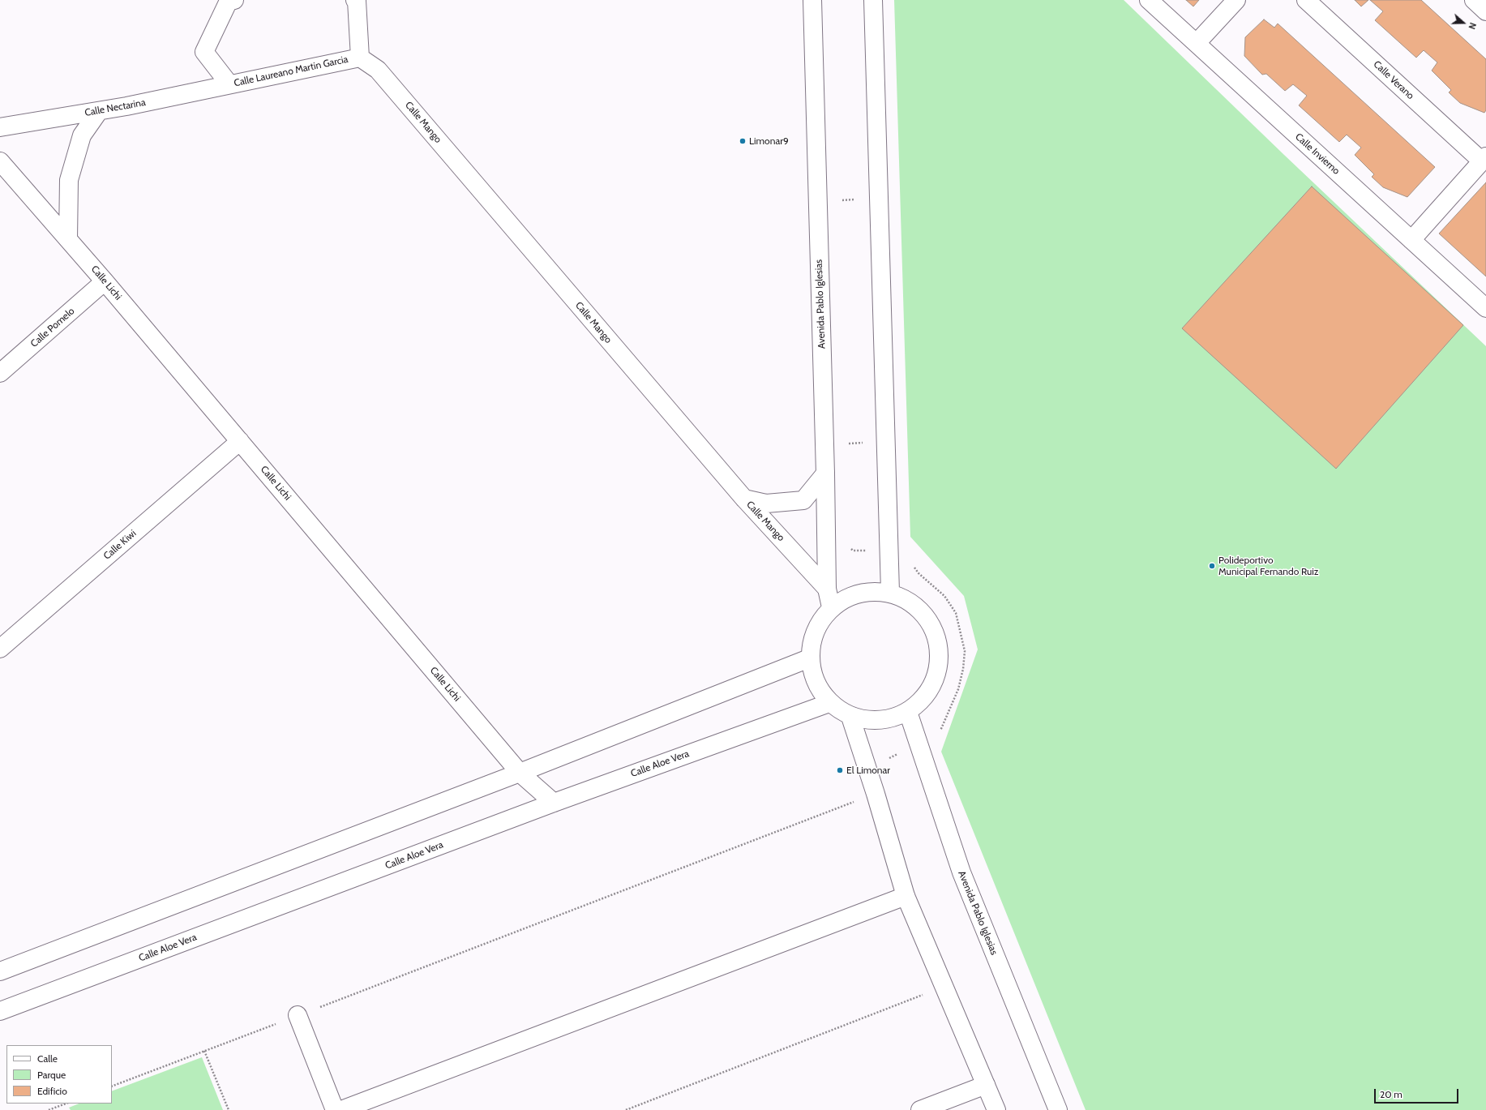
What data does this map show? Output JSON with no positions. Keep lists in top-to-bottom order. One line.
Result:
{"streets":{"street":["Calle Laureano Martin Garcia","Calle Verano","Calle Nectarina","Calle Mango","Calle Invierno","Calle Lichi","Avenida Pablo Iglesias","Calle Pomelo","Calle Kiwi","Calle Aloe Vera"]},"crossings":[["Calle Laureano Martin Garcia","Calle Nectarina"],["Calle Laureano Martin Garcia","Calle Mango"],["Calle Mango","Avenida Pablo Iglesias"],["Calle Lichi","Calle Pomelo"],["Calle Lichi","Calle Kiwi"],["Calle Lichi","Calle Aloe Vera"]],"places":["Limonar9","Polideportivo Municipal Fernando Ruiz","El Limonar"],"legend":["Calle","Parque","Edificio"],"scale_bar":"20 m","north":"right"}
